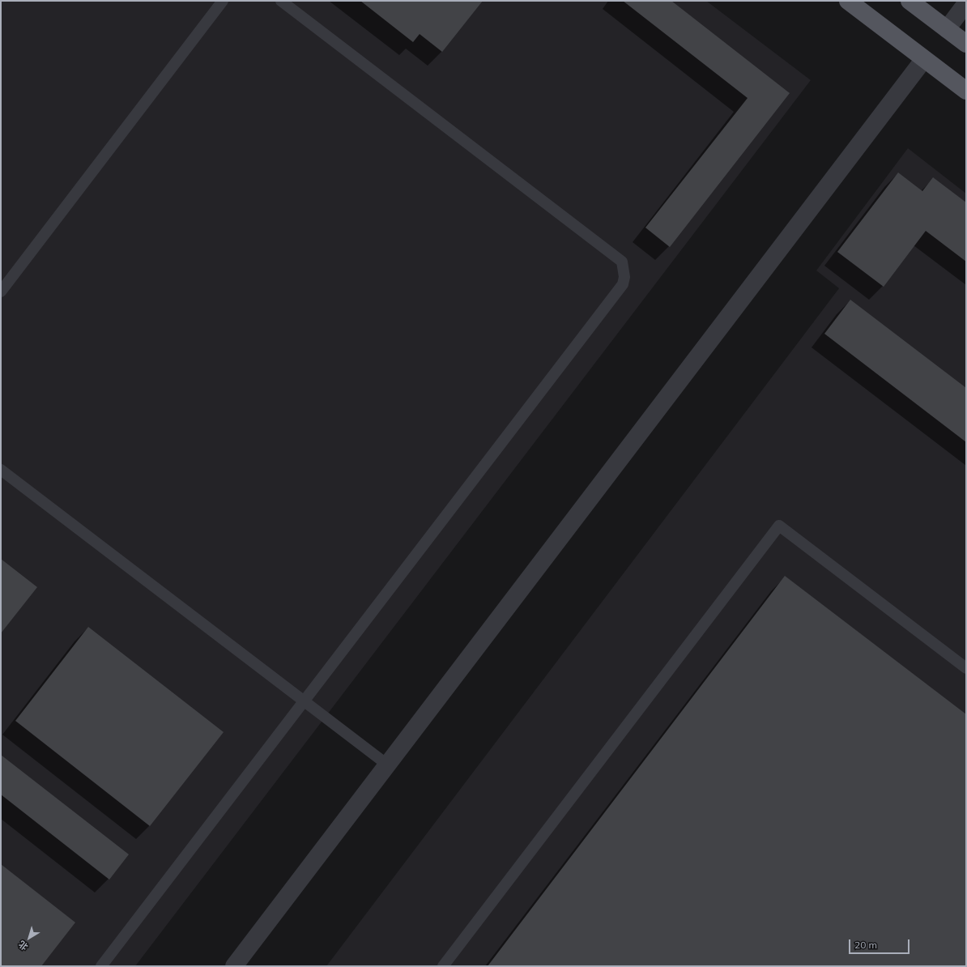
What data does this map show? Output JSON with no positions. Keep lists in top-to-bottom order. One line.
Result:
{"scale_bar":"20 m","north":"bottom left"}
